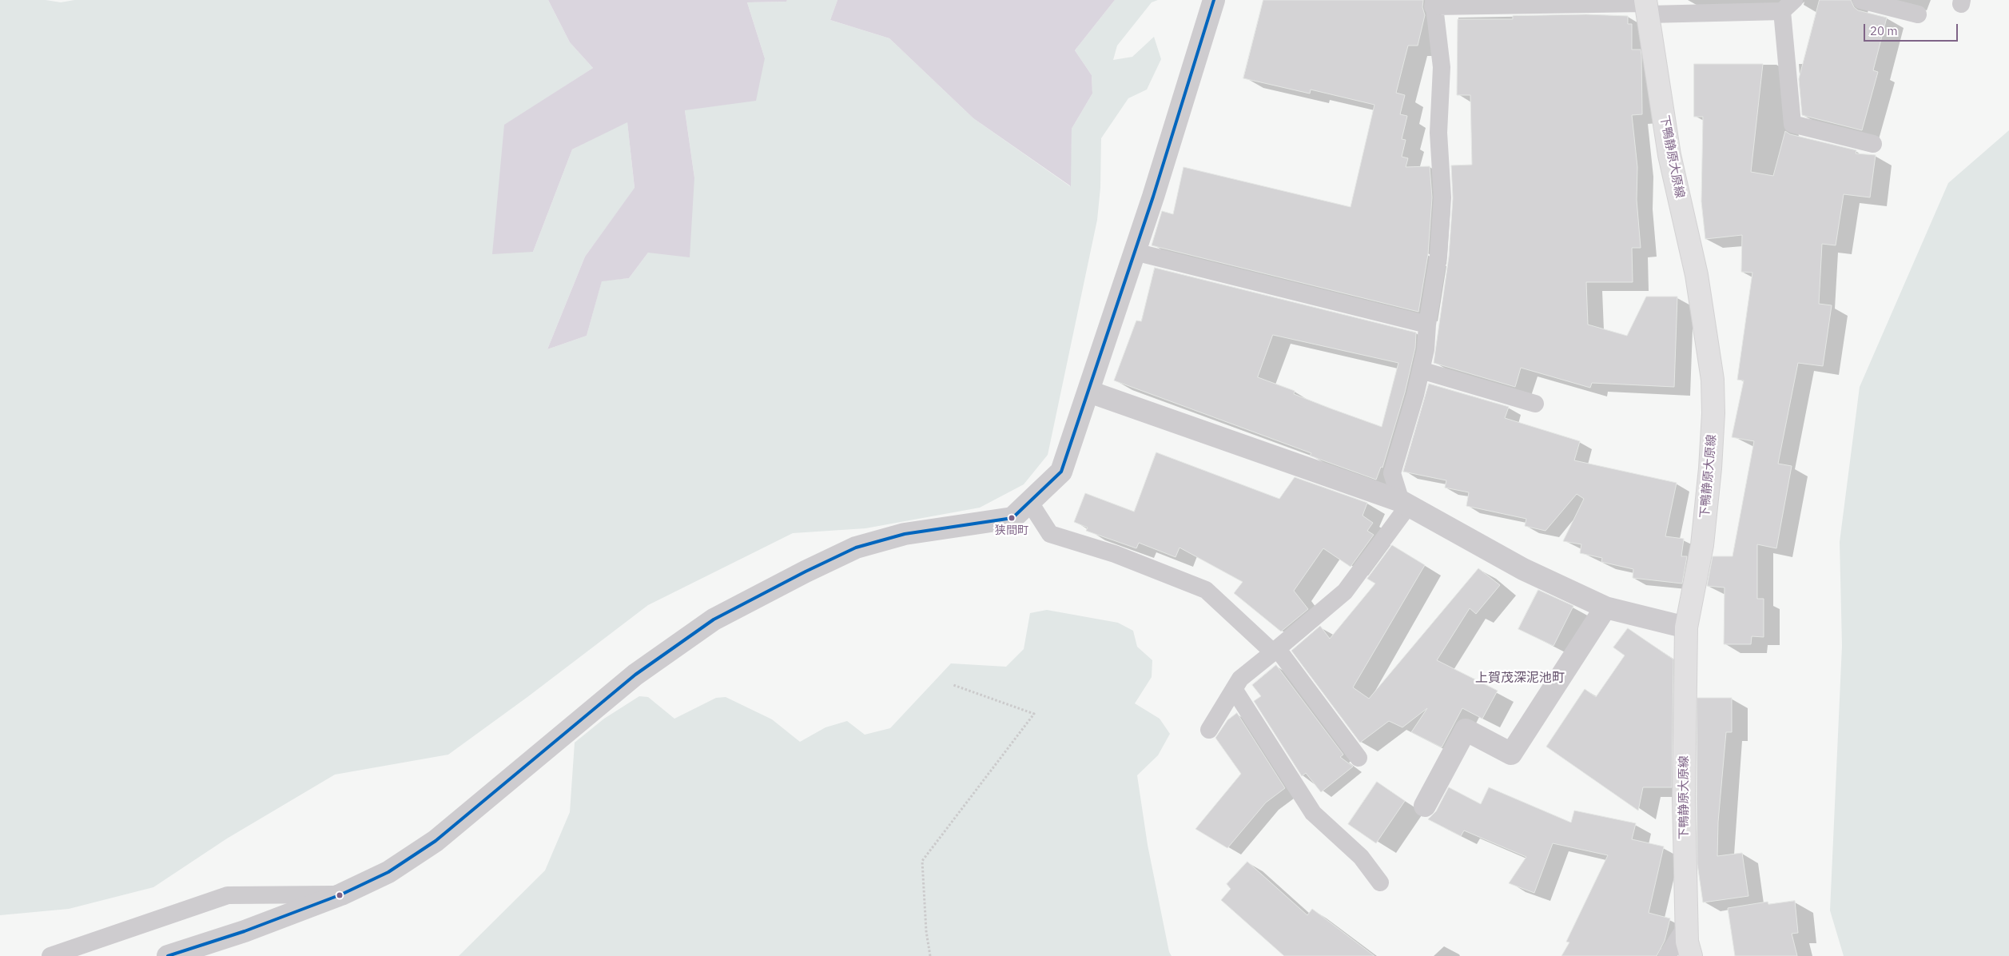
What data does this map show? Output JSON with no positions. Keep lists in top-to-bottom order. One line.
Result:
{"streets":{"main road":["下鴨静原大原線"]},"districts":["上賀茂深泥池町"],"places":["狭間町"],"scale_bar":"20 m"}
